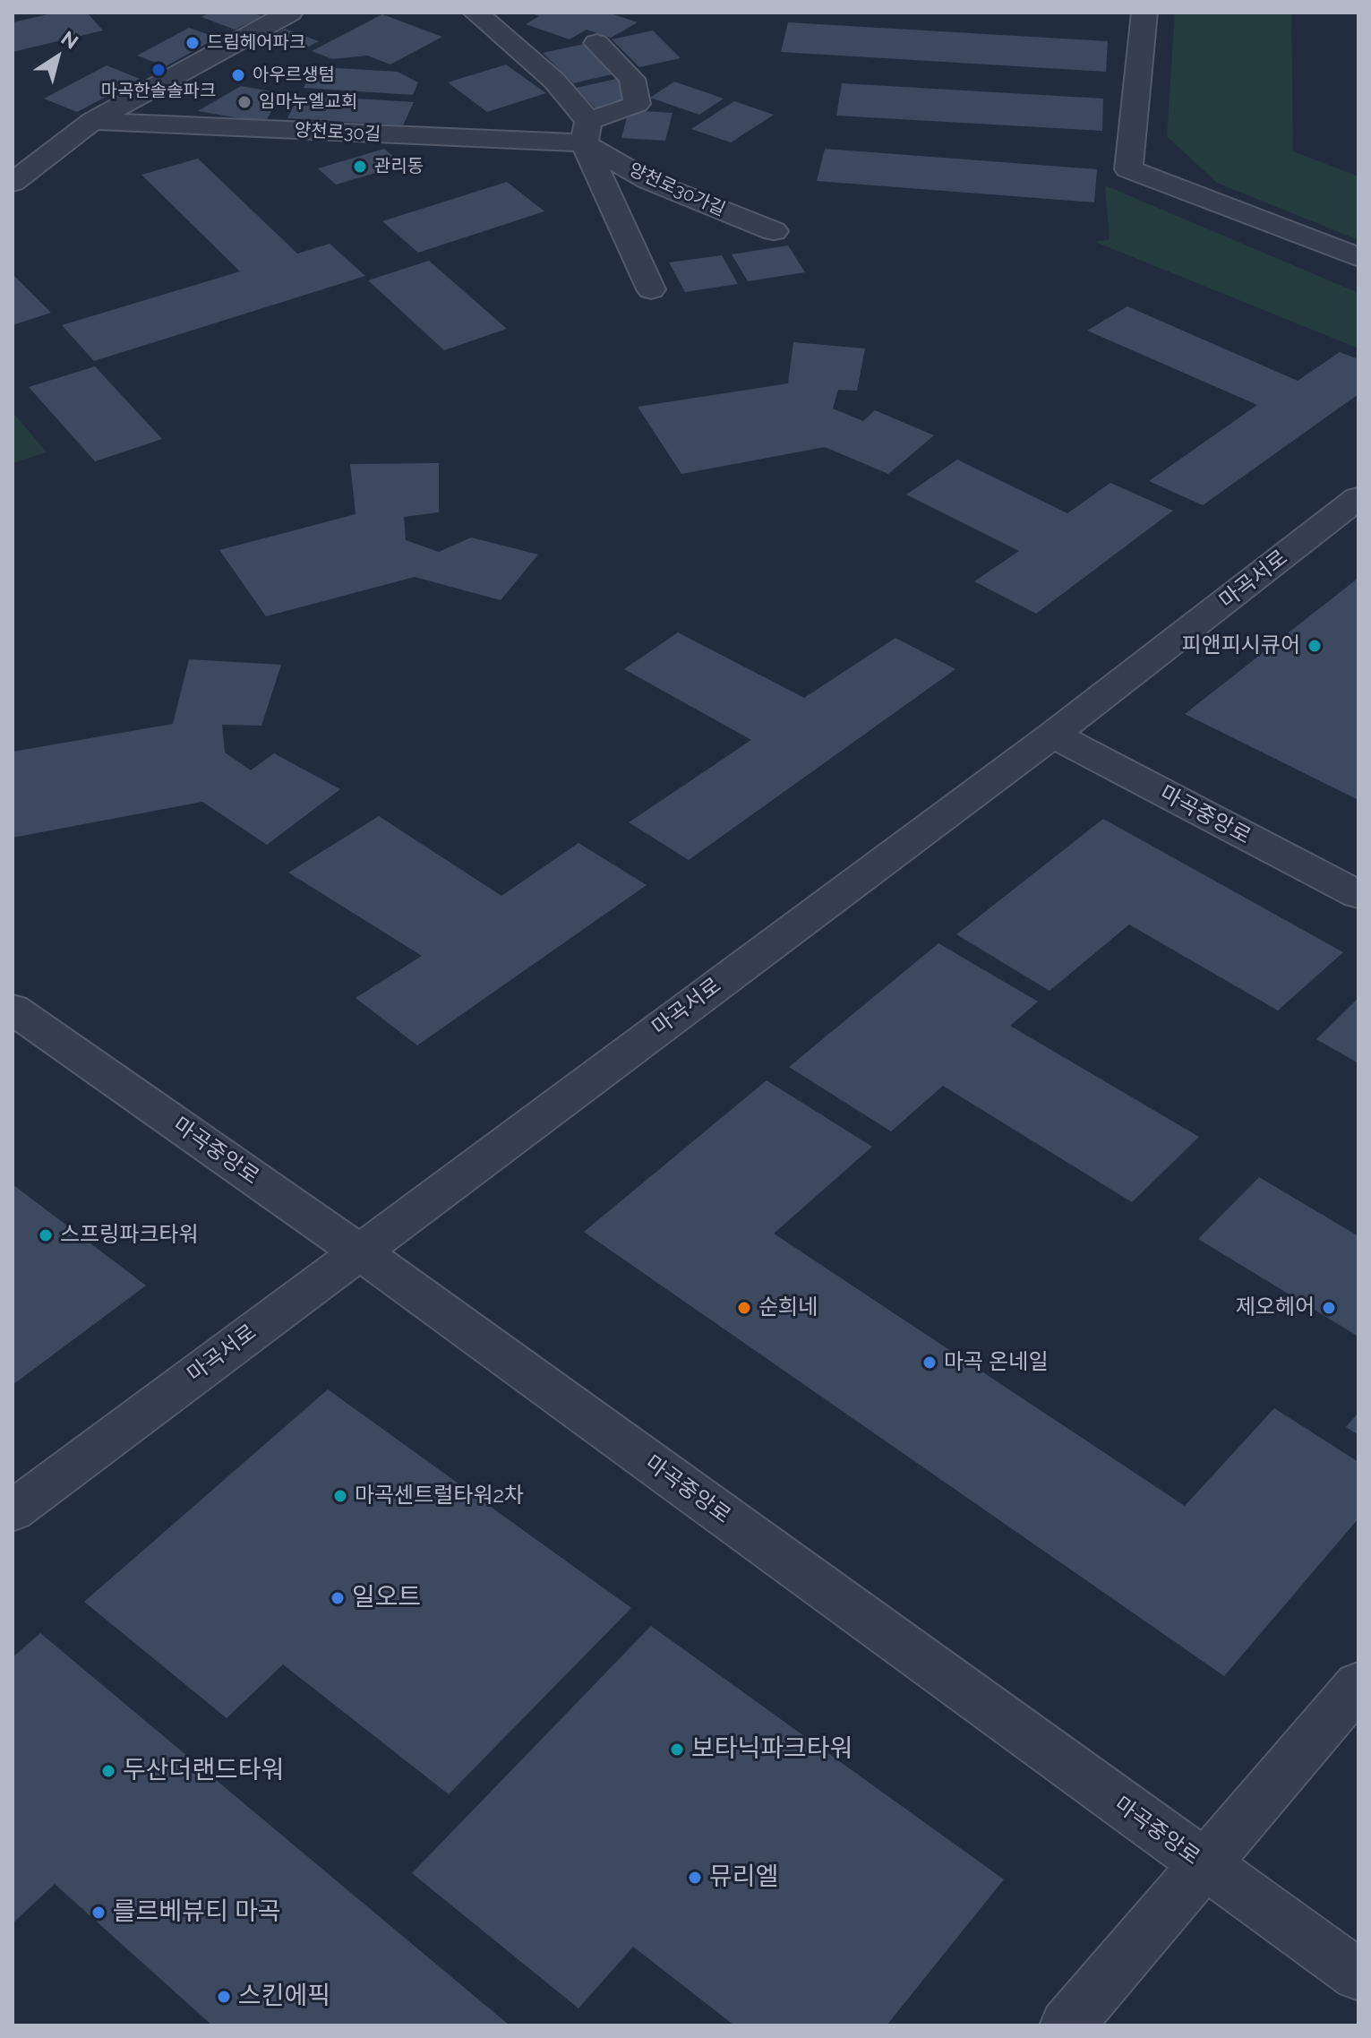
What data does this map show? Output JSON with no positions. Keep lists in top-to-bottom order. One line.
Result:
{"streets":{"street":["양천로30길","양천로30가길","마곡서로","마곡중앙로"]},"crossings":[["양천로30길","양천로30가길"],["마곡서로","마곡중앙로"]],"places":["드림헤어파크","마곡한솔솔파크","아우르생텀","임마누엘교회","관리동","피앤피시큐어","스프링파크타워","순희네","제오헤어","마곡 온네일","마곡센트럴타워2차","일오트","보타닉파크타워","두산더랜드타워","뮤리엘","를르베뷰티 마곡","스킨에픽"],"north":"top right"}
